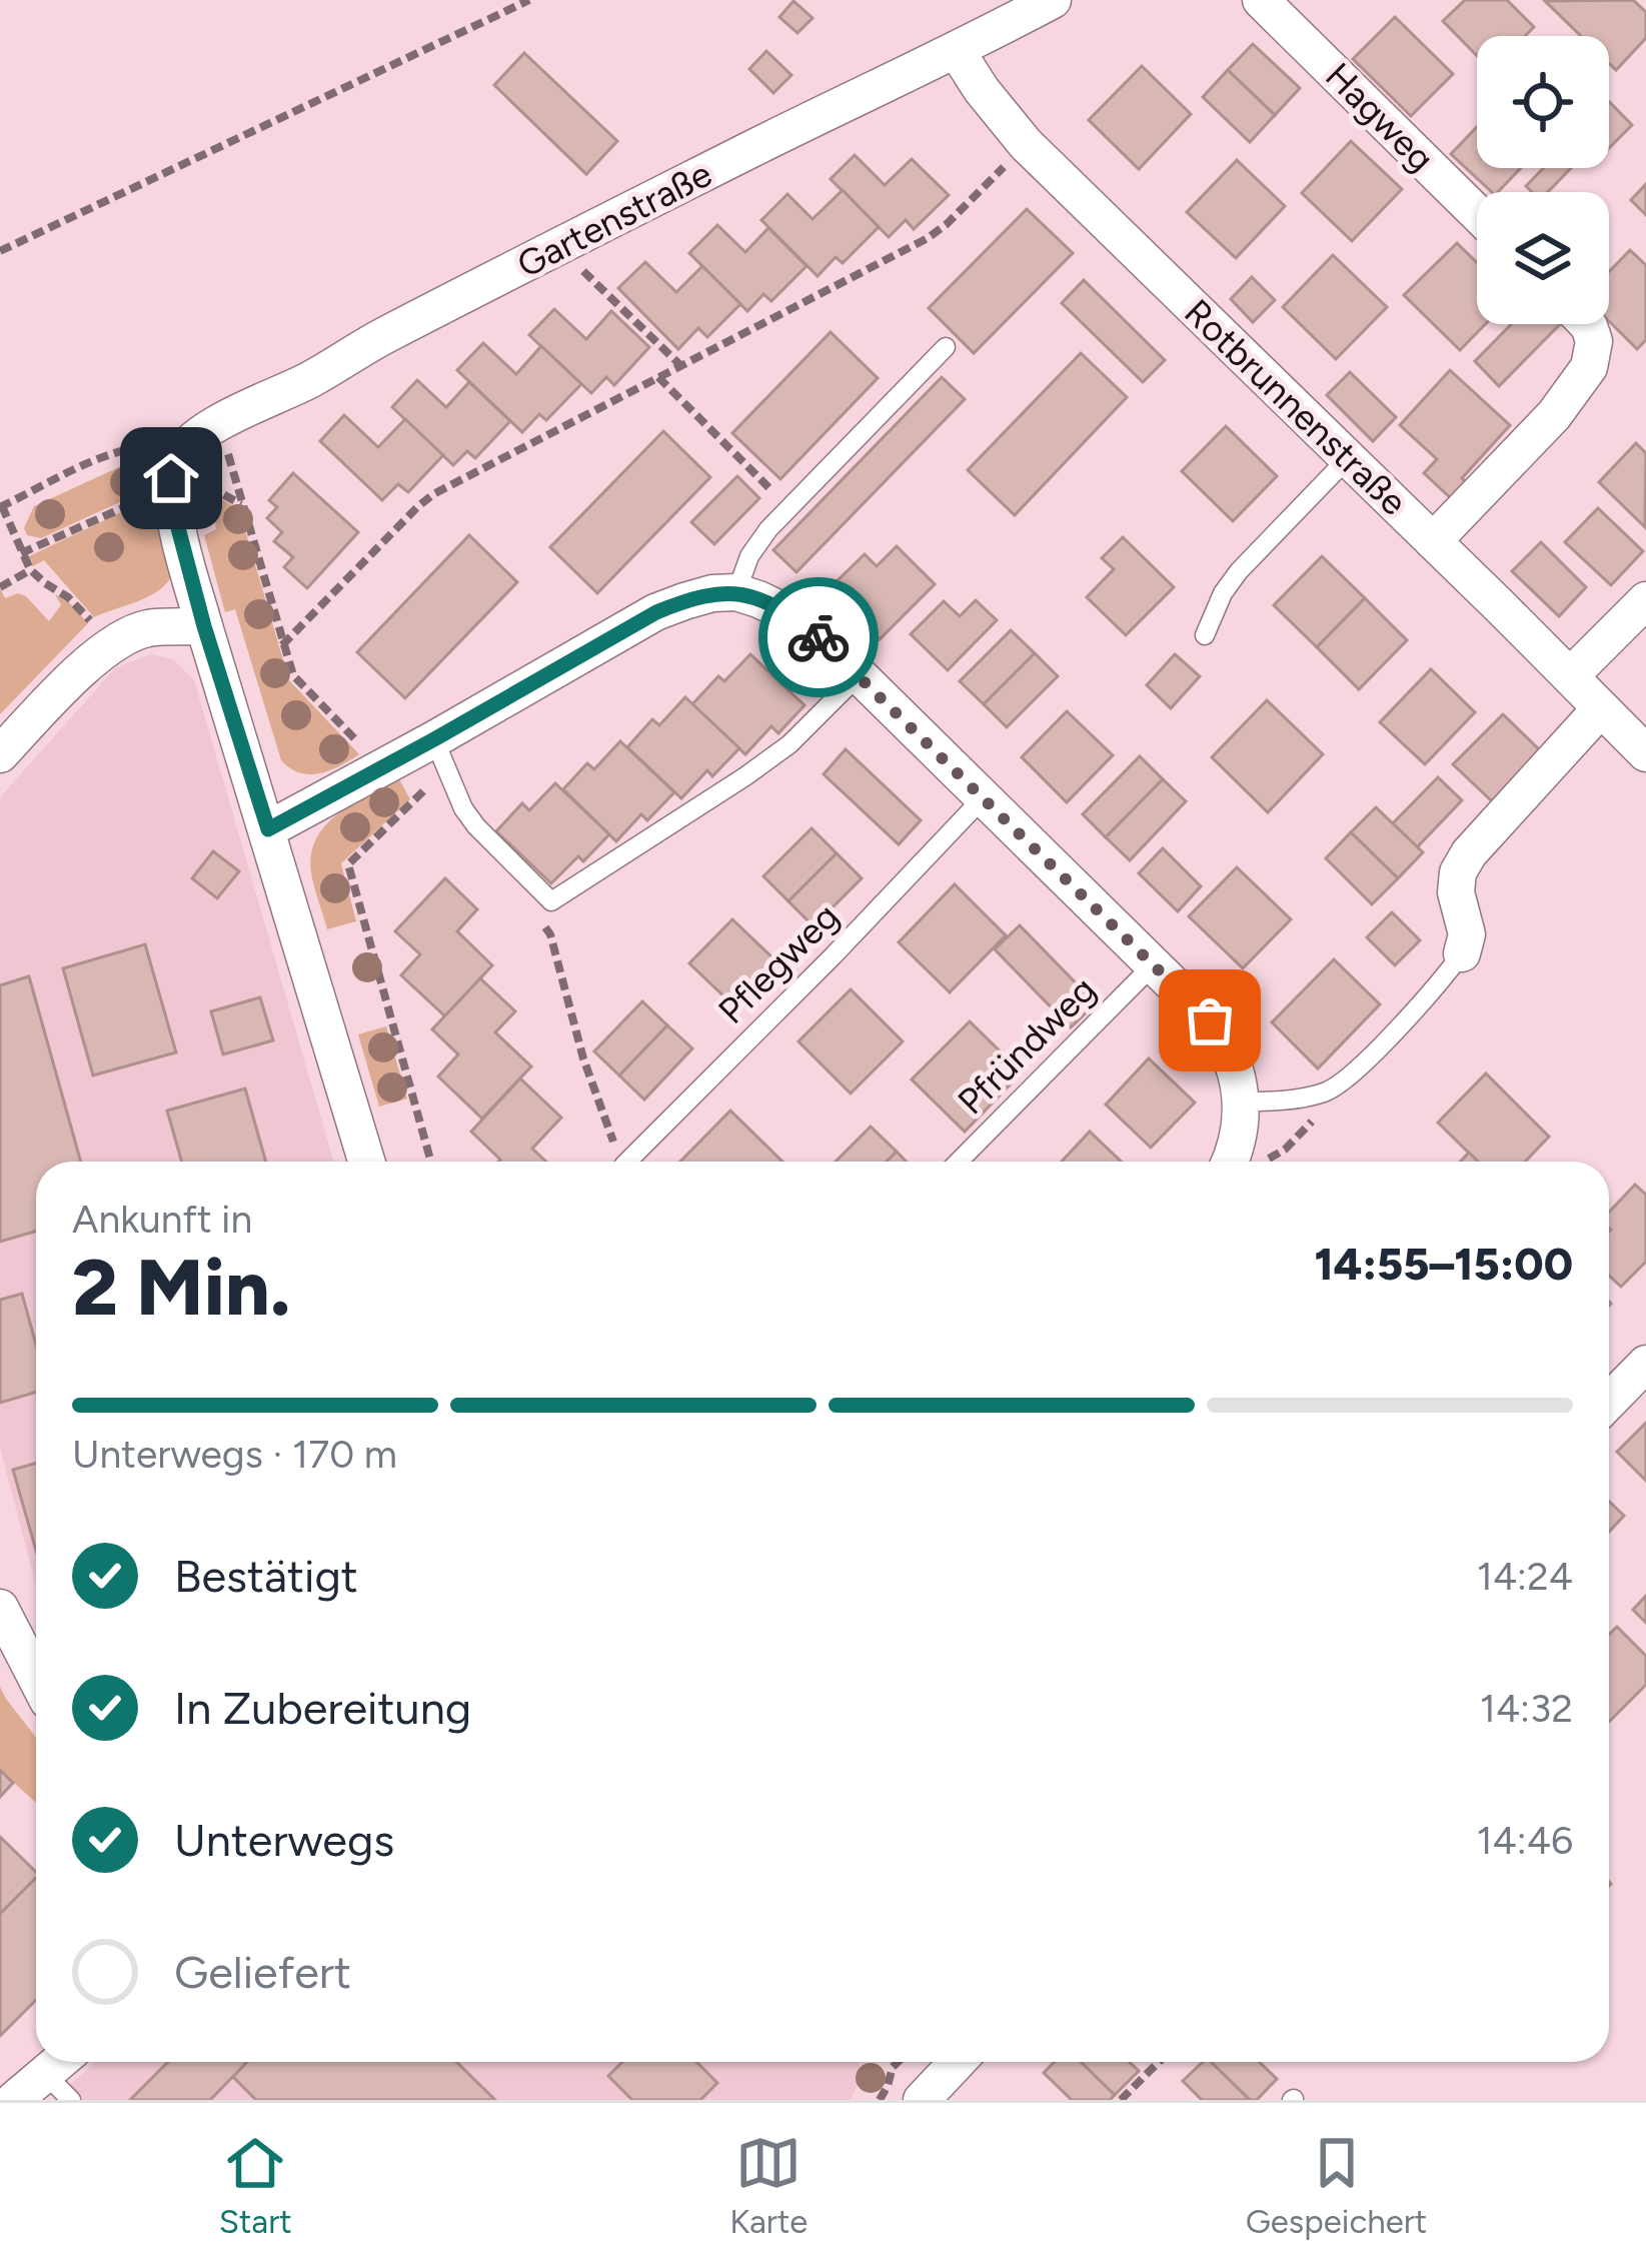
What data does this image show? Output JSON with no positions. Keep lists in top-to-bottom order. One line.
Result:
{"streets":{"street":["Hagweg","Gartenstraße","Rotbrunnenstraße"],"lane":["Pflegweg","Pfründweg"]},"crossings":[["Gartenstraße","Rotbrunnenstraße"]],"page":{"heading":["2 Min.","Ankunft in","14:55–15:00"],"bar":"Unterwegs · 170 m","list":[["Bestätigt","14:24"],["In Zubereitung","14:32"],["Unterwegs","14:46"],"Geliefert"],"tabs":["Start","Karte","Gespeichert"]}}
